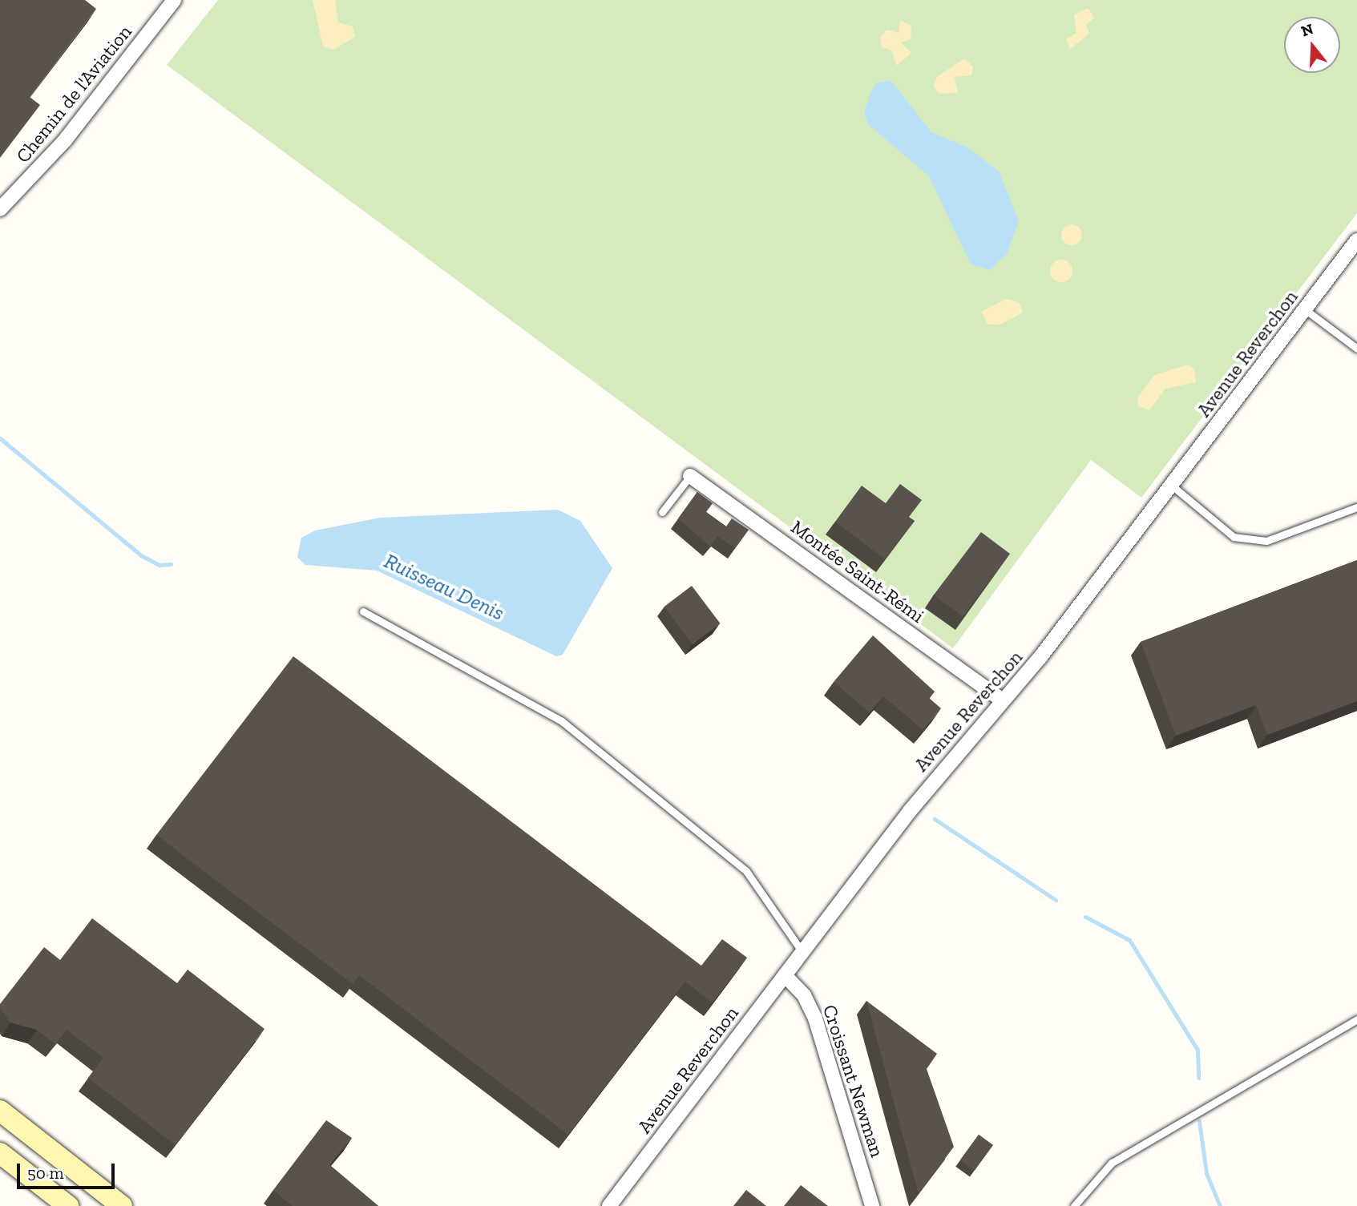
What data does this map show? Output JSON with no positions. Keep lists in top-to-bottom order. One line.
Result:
{"streets":{"street":["Chemin de l'Aviation","Avenue Reverchon","Montée Saint-Rémi","Croissant Newman"]},"crossings":[["Avenue Reverchon","Montée Saint-Rémi"],["Avenue Reverchon","Croissant Newman"]],"water":["Ruisseau Denis"],"scale_bar":"50 m","north":"top"}
